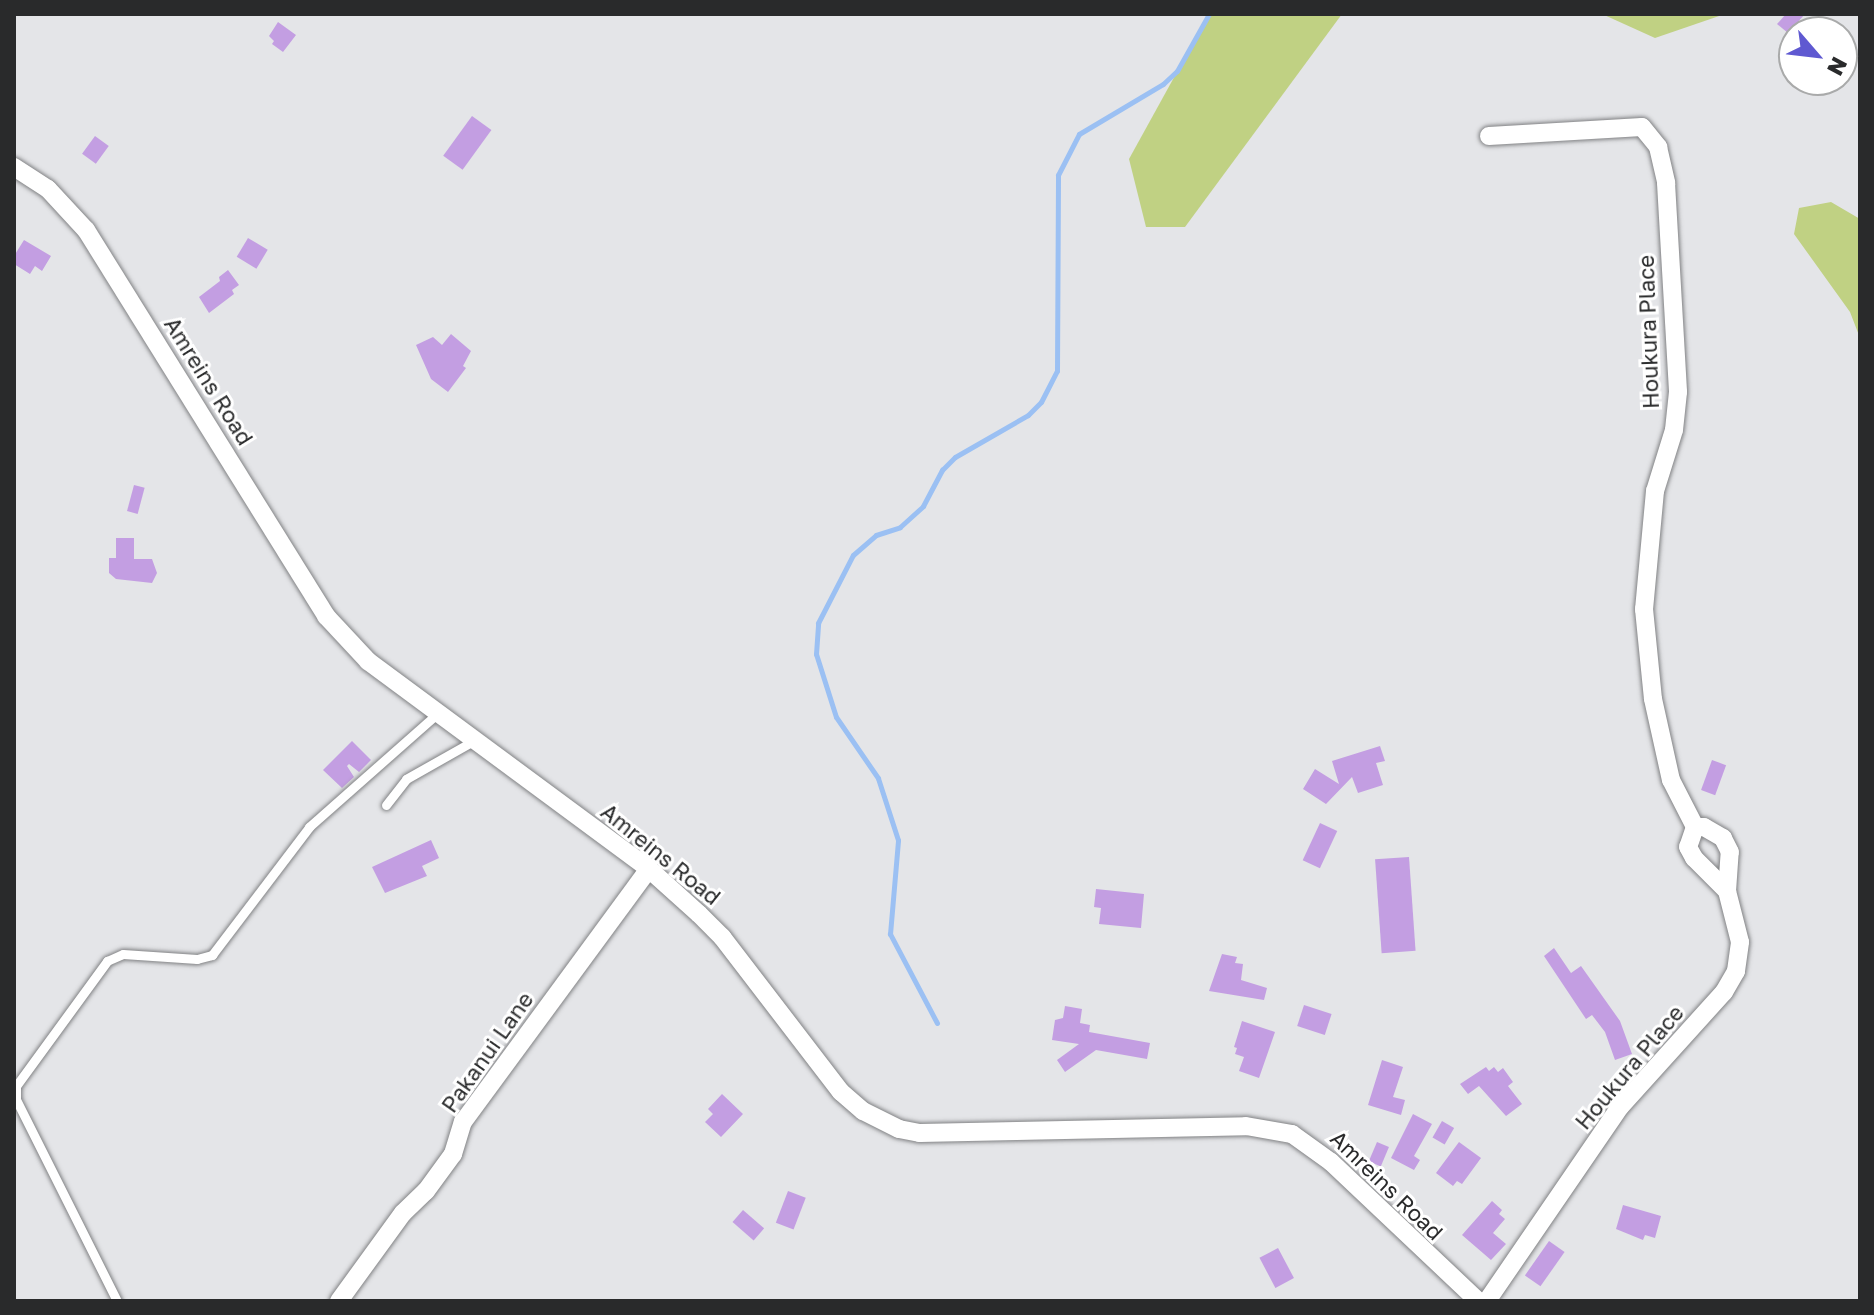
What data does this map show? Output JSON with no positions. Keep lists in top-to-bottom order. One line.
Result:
{"streets":{"street":["Houkura Place","Amreins Road","Pakanui Lane"]},"crossings":[["Amreins Road","Pakanui Lane"]],"north":"bottom right"}
